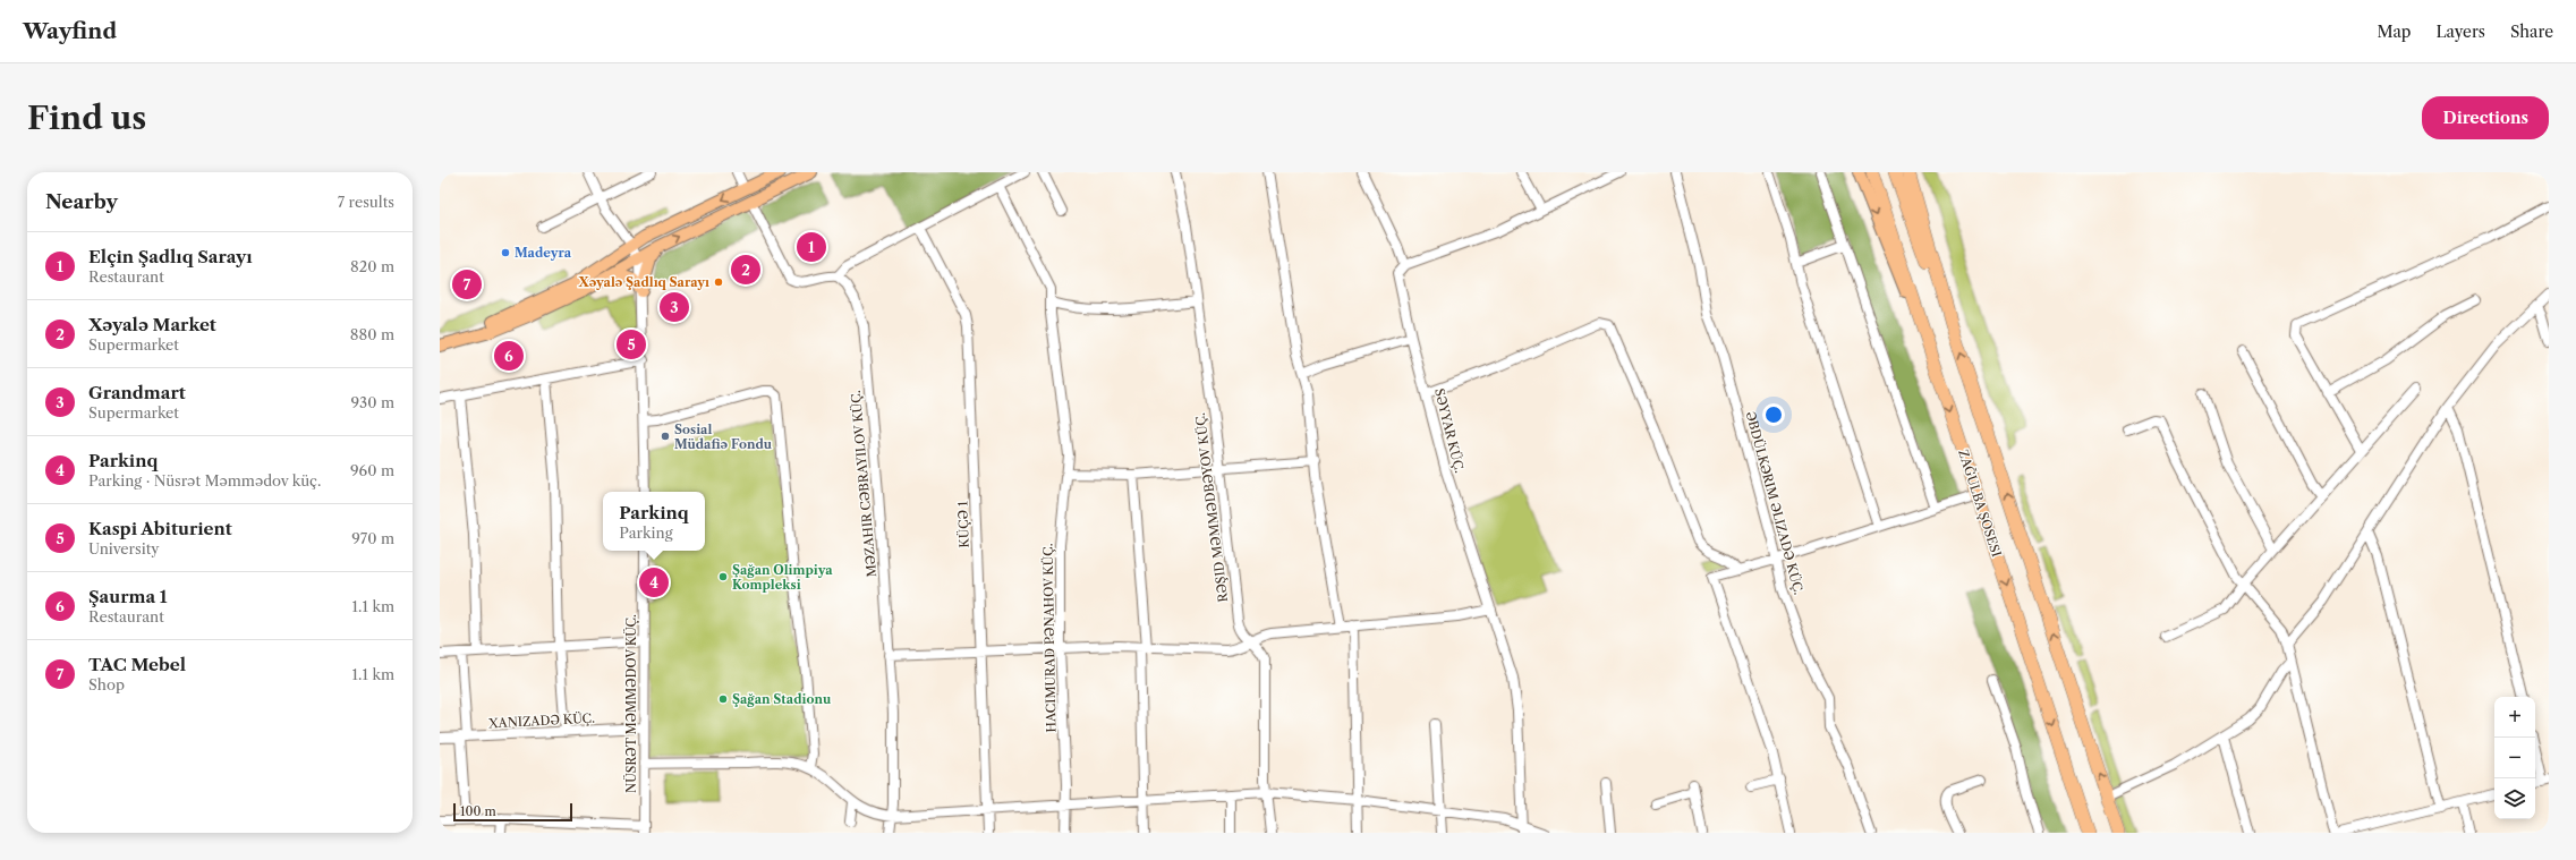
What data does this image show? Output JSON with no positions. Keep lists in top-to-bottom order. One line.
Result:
{"streets":{"highway":["ZAĞULBA ŞOSESI"],"street":["SƏYYAR KÜÇ.","ƏBDÜLKƏRIM ƏLIZADƏ KÜÇ.","RƏŞID MƏMMƏDBƏYOV KÜÇ.","KÜÇƏ 1","NÜSRƏT MƏMMƏDOV KÜÇ."]},"places":["Madeyra","Xəyalə Şadlıq Sarayı","Sosial Müdafiə Fondu","Şağan Olimpiya Kompleksi","Şağan Stadionu"],"scale_bar":"100 m","page":{"header":"Wayfind","nav":["Map","Layers","Share"],"buttons":"Directions","title":"Find us","heading":["Nearby","7 results"],"pins":["1","2","7","3","5","6","4"],"list":[{"mark":"1","name":"Elçin Şadlıq Sarayı","note":"Restaurant","value":"820 m"},{"mark":"2","name":"Xəyalə Market","note":"Supermarket","value":"880 m"},{"mark":"3","name":"Grandmart","note":"Supermarket","value":"930 m"},{"mark":"4","name":"Parkinq","note":"Parking · Nüsrət Məmmədov küç.","value":"960 m"},{"mark":"5","name":"Kaspi Abiturient","note":"University","value":"970 m"},{"mark":"6","name":"Şaurma 1","note":"Restaurant","value":"1.1 km"},{"mark":"7","name":"TAC Mebel","note":"Shop","value":"1.1 km"}],"popup":["Parkinq","Parking"],"map_buttons":["+","−"],"scale":"100 m"}}
